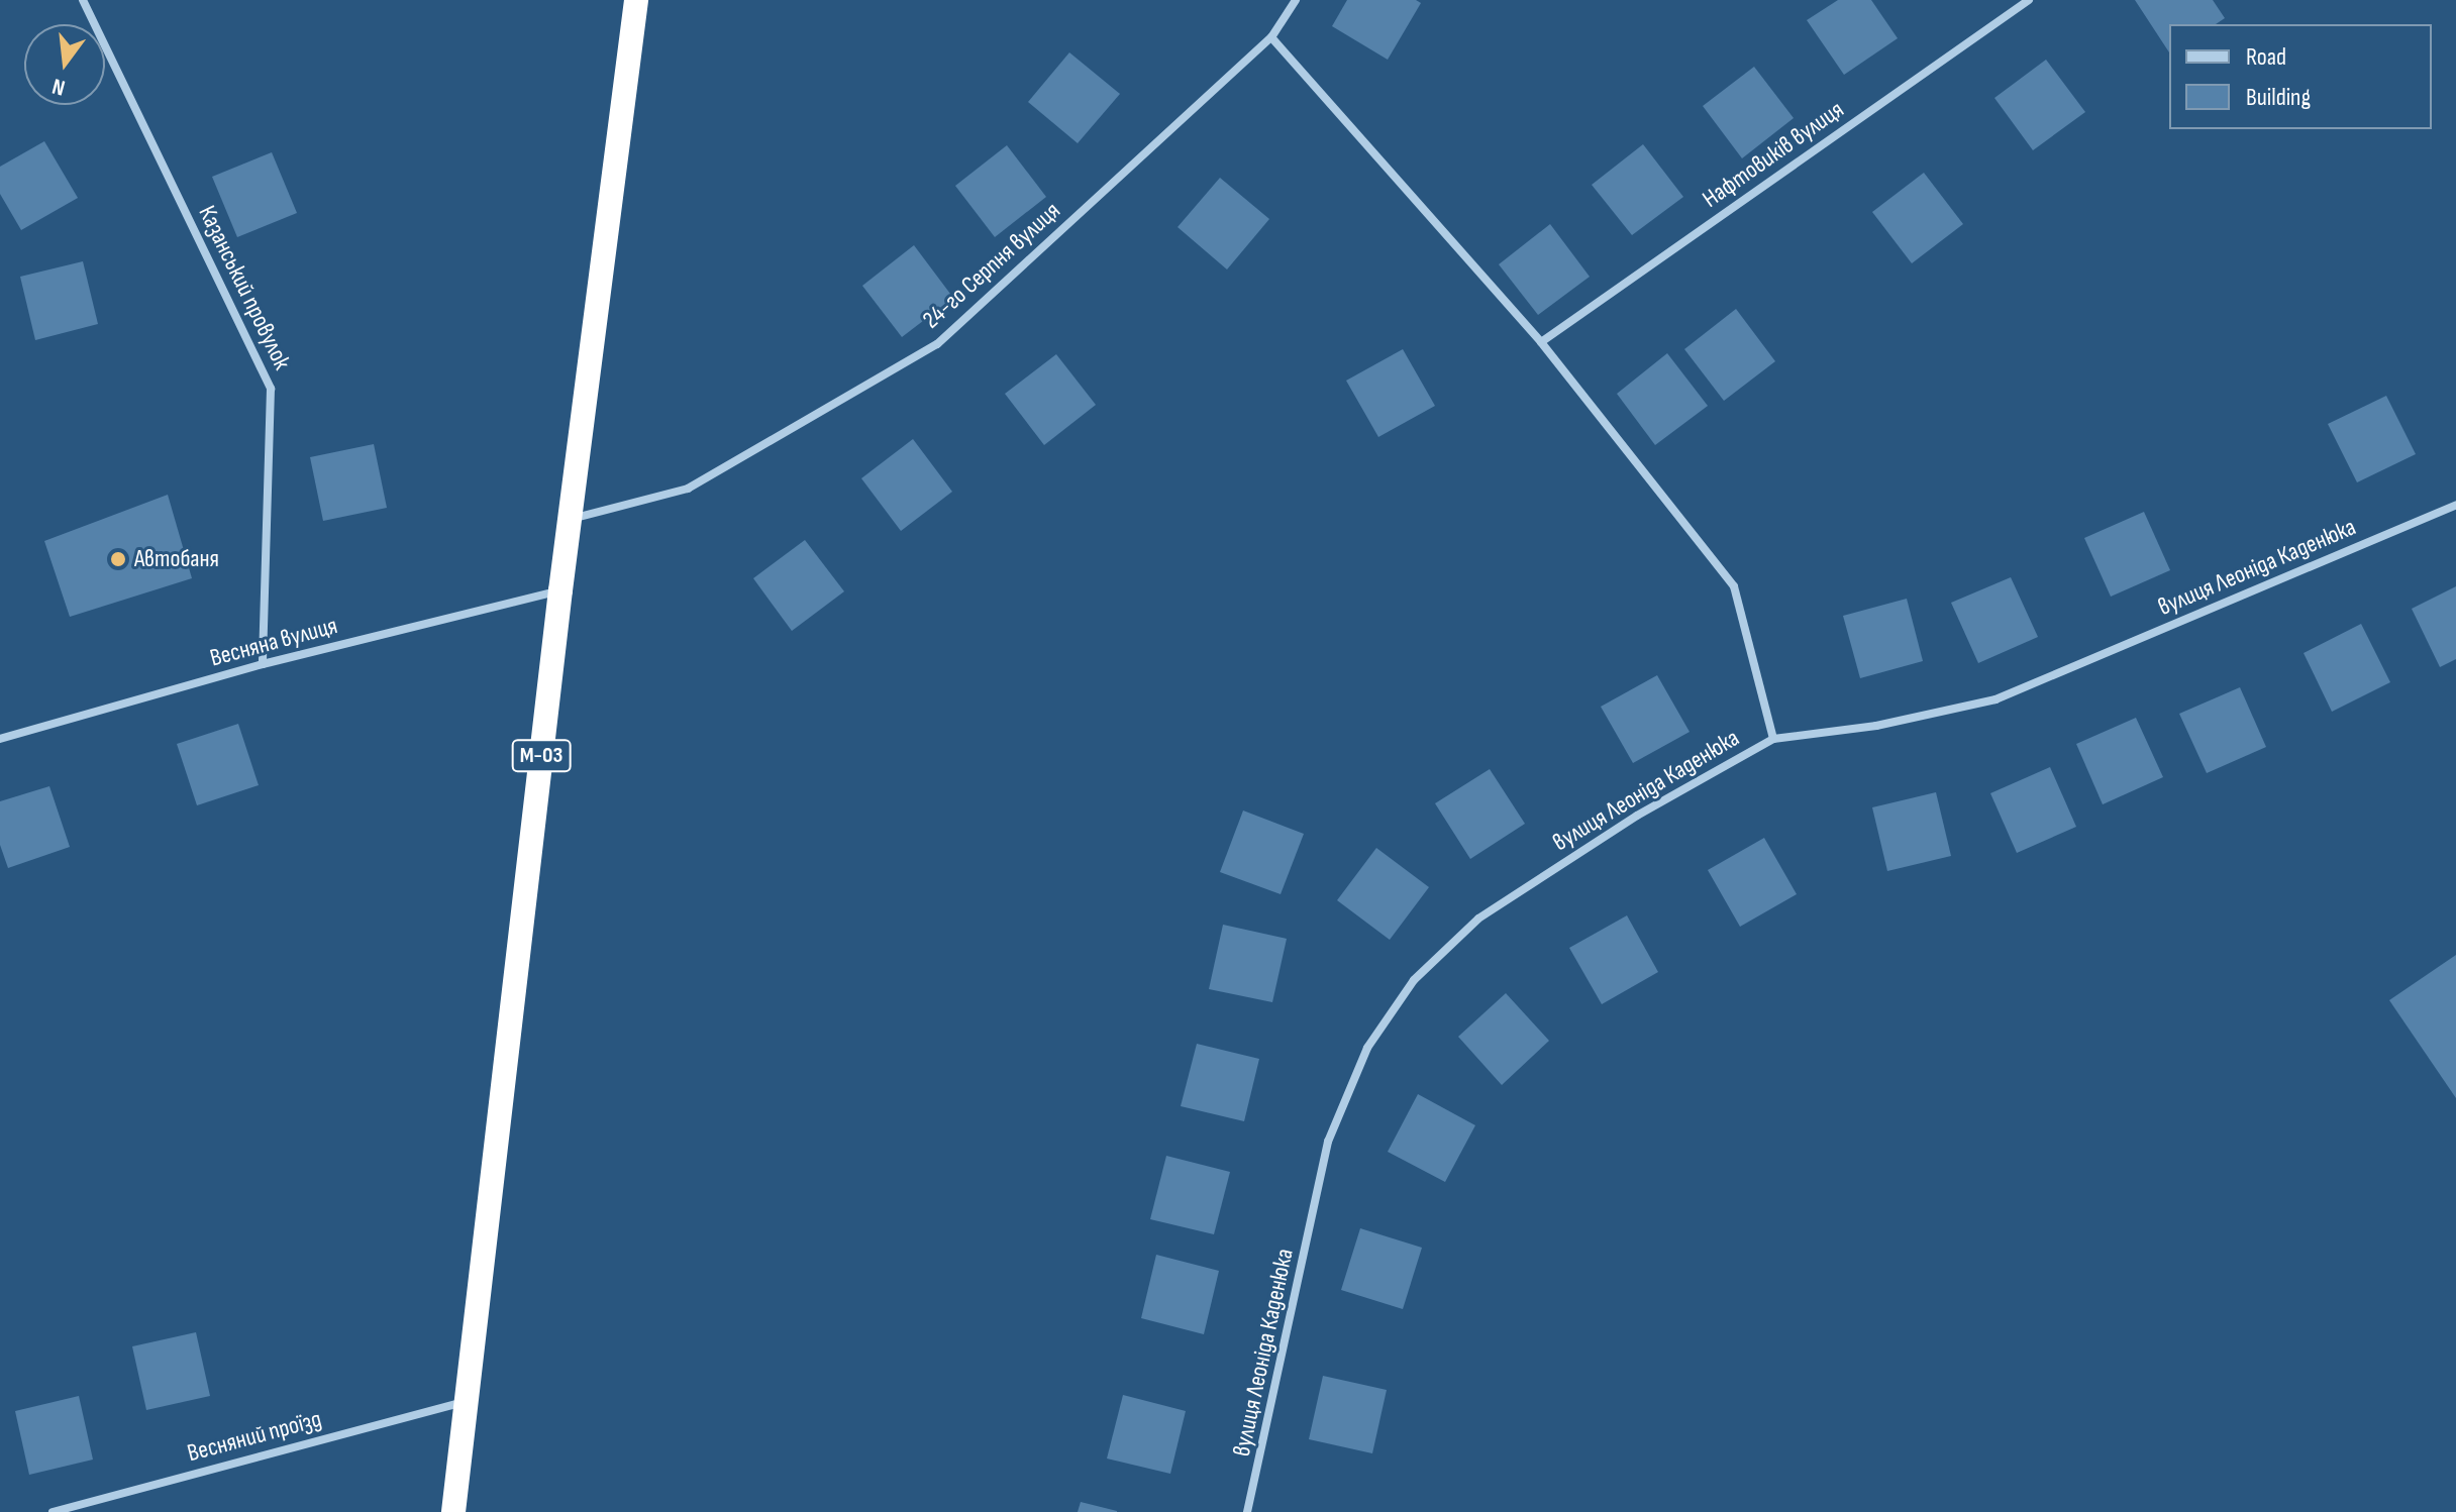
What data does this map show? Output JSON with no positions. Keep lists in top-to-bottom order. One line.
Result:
{"streets":{"highway":["М-03"],"street":["Нафтовиків вулиця","24-го Серпня вулиця","Казанський провулок","вулиця Леоніда Каденюка","Весняна вулиця","Весняний проїзд"]},"crossings":[["24-го Серпня вулиця","М-03"],["Казанський провулок","Весняна вулиця"],["Весняна вулиця","М-03"],["М-03","Весняний проїзд"]],"places":["Автобаня"],"legend":["Road","Building"],"north":"bottom"}
